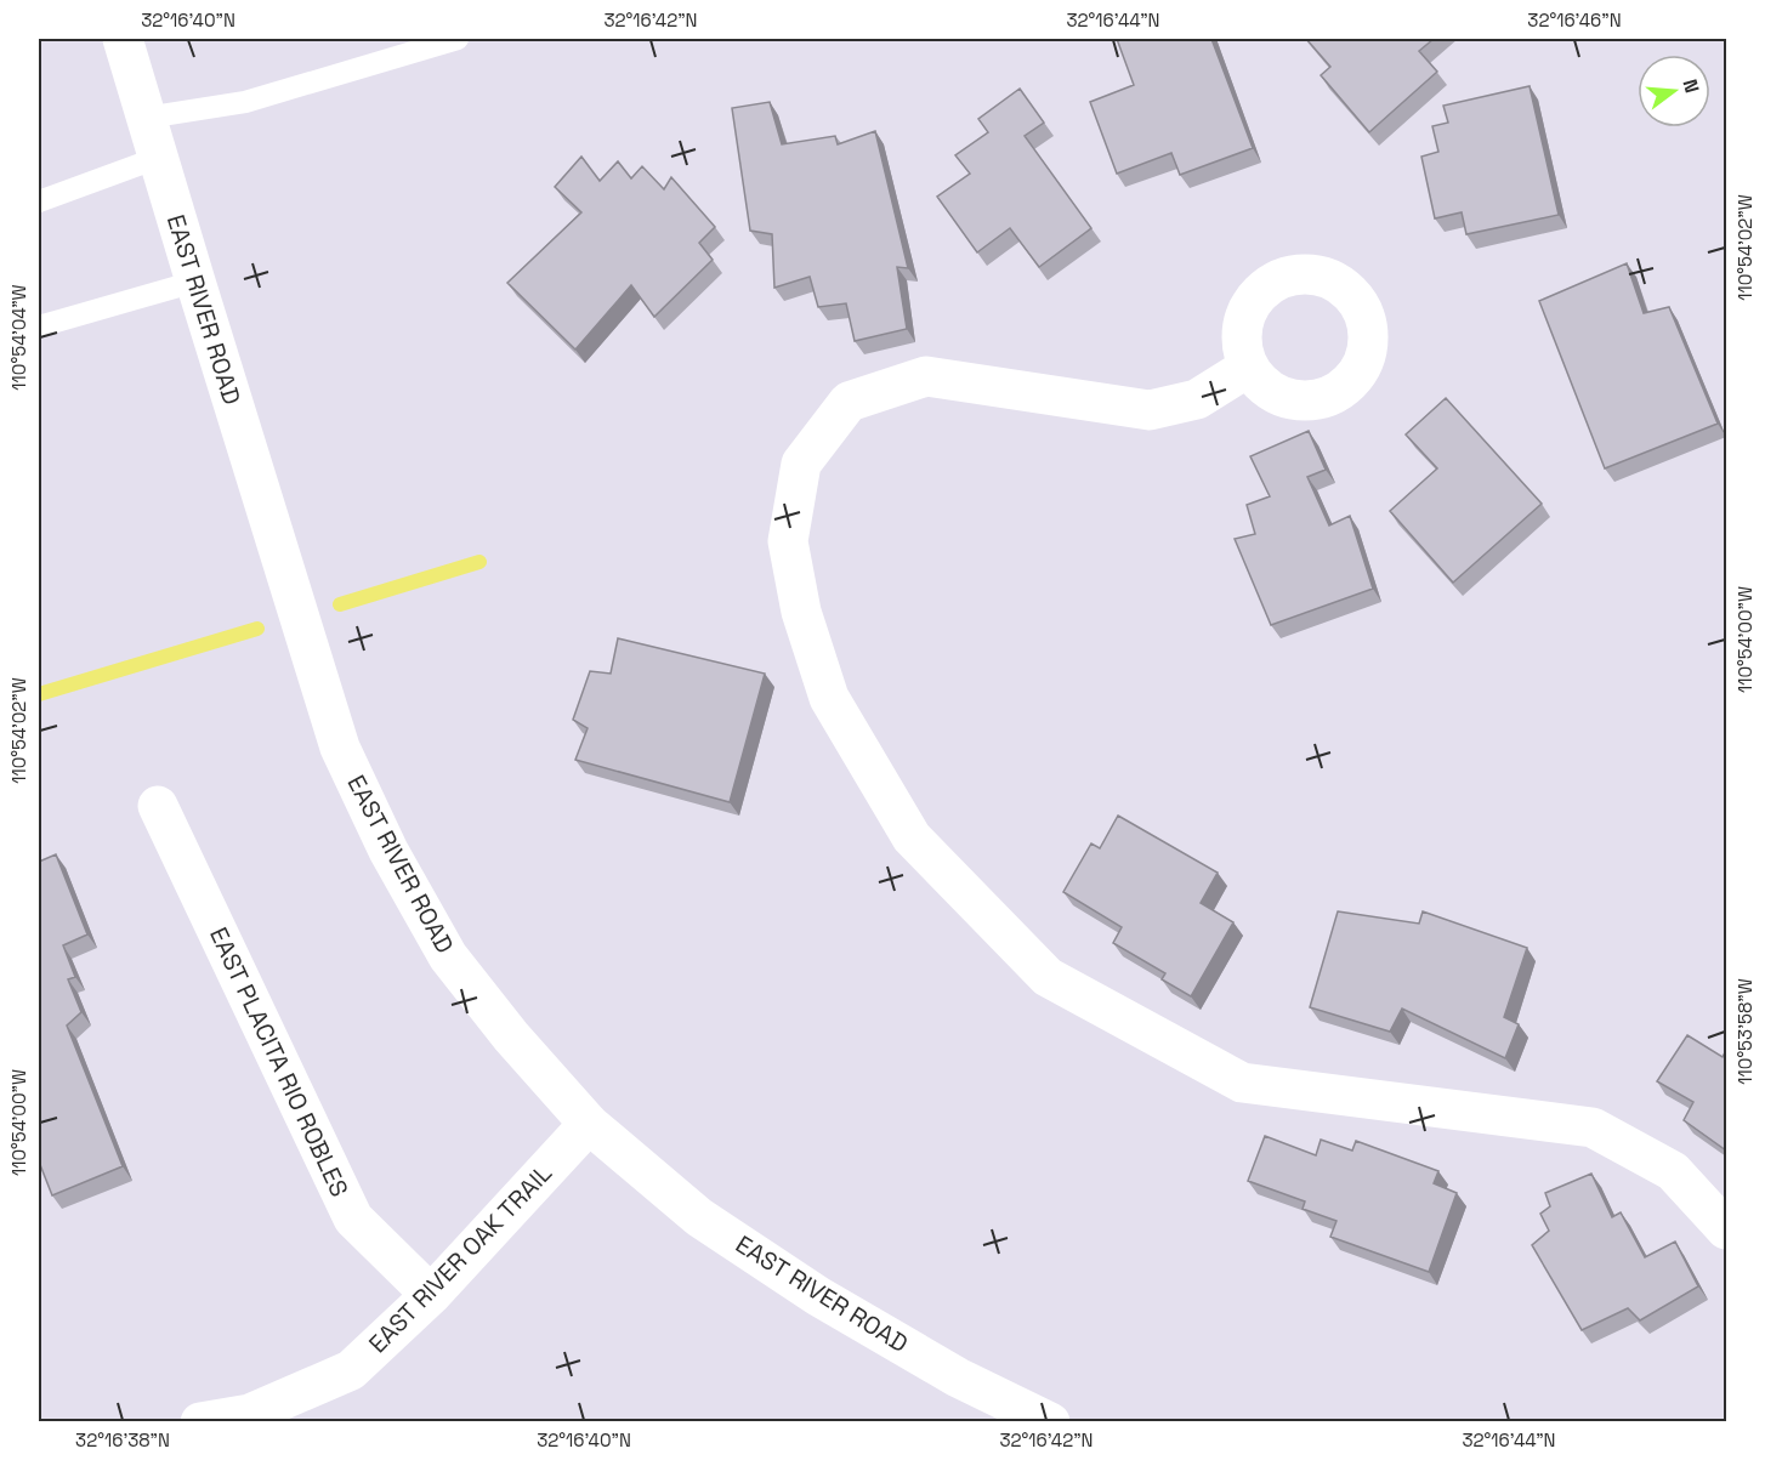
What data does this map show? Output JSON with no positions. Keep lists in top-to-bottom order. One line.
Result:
{"streets":{"street":["EAST RIVER ROAD","EAST PLACITA RIO ROBLES","EAST RIVER OAK TRAIL"]},"crossings":[["EAST RIVER ROAD","EAST RIVER OAK TRAIL"],["EAST PLACITA RIO ROBLES","EAST RIVER OAK TRAIL"]],"north":"right","coordinates":["32°16'40\"N","32°16'42\"N","32°16'44\"N","32°16'46\"N","110°54'02\"W","110°54'04\"W","110°54'00\"W","110°53'58\"W","32°16'38\"N"]}
